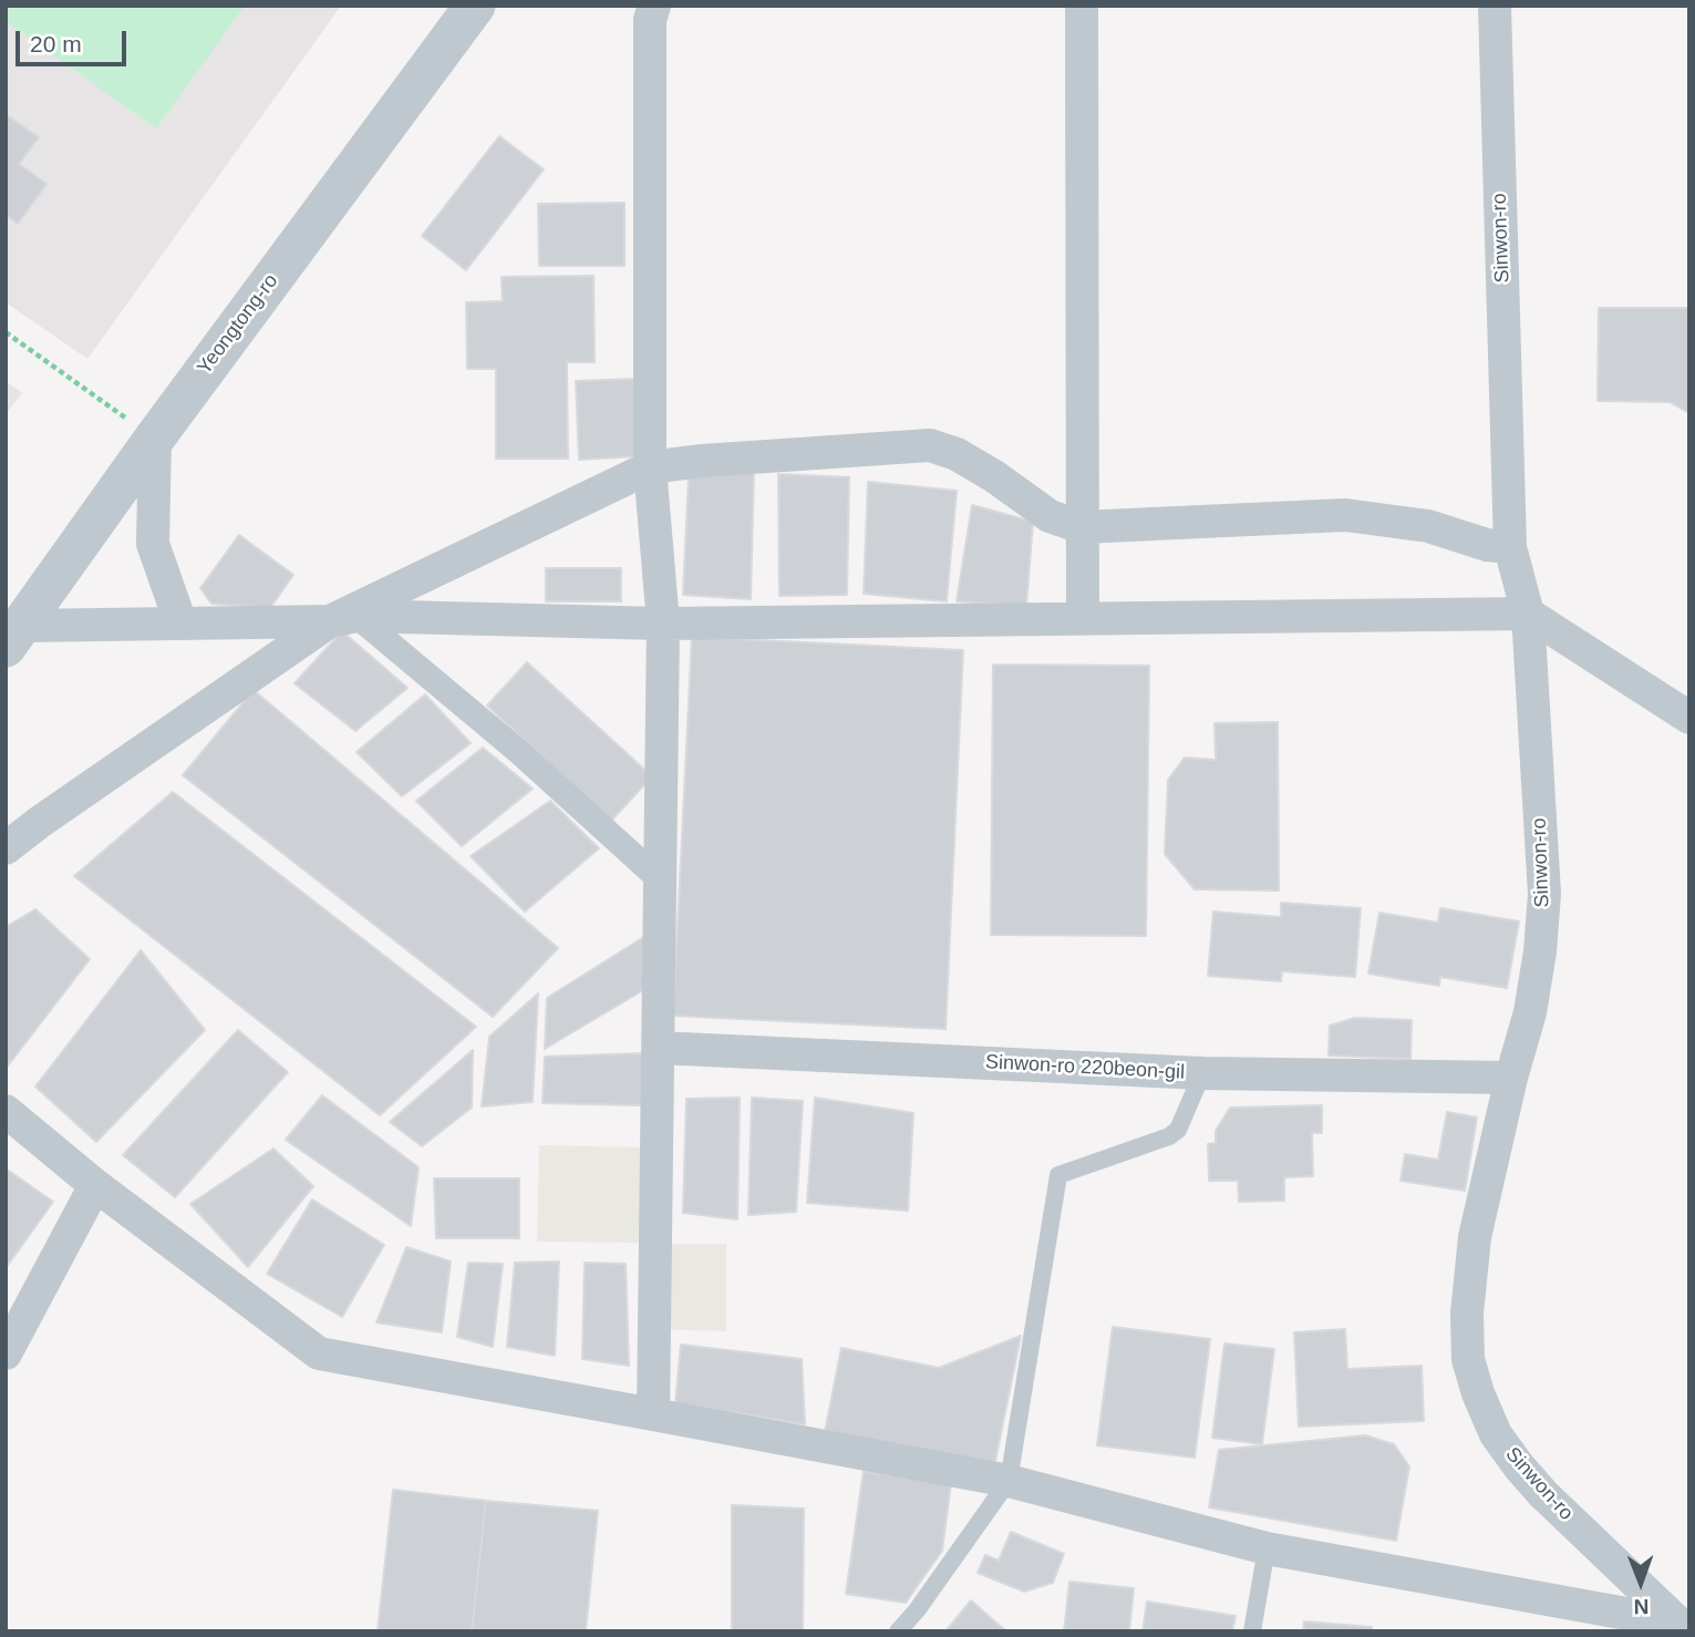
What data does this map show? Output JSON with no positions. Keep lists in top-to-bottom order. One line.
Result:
{"streets":{"street":["Sinwon-ro","Yeongtong-ro","Sinwon-ro 220beon-gil"]},"crossings":[["Sinwon-ro","Sinwon-ro 220beon-gil"]],"scale_bar":"20 m","north":"bottom"}
